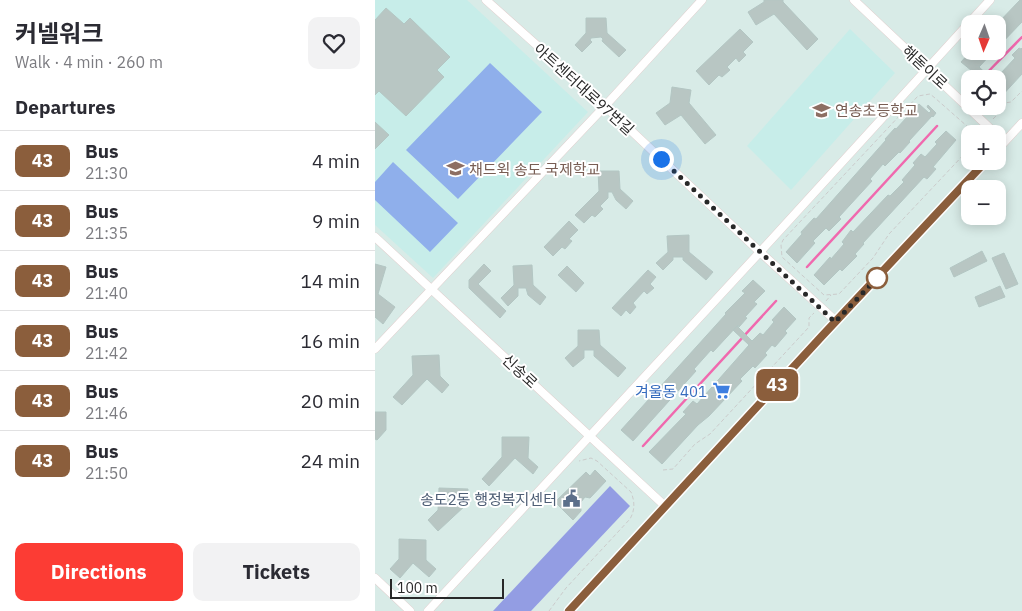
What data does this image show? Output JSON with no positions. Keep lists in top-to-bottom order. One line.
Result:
{"streets":{"street":["해돋이로","아트센터대로97번길","신송로"]},"places":{"school or university":["연송초등학교","채드윅 송도 국제학교"],"supermarket":["겨울동 401"],"public building":["송도2동 행정복지센터"]},"lines":["bus line 43"],"scale_bar":"100 m","north":"bottom","page":{"heading":[["커넬워크","Walk · 4 min · 260 m"],"Departures"],"on_map":"43","map_buttons":["+","−"],"list":[{"mark":"43","name":"Bus","note":"21:30","value":"4 min"},{"mark":"43","name":"Bus","note":"21:35","value":"9 min"},{"mark":"43","name":"Bus","note":"21:40","value":"14 min"},{"mark":"43","name":"Bus","note":"21:42","value":"16 min"},{"mark":"43","name":"Bus","note":"21:46","value":"20 min"},{"mark":"43","name":"Bus","note":"21:50","value":"24 min"}],"buttons":["Directions","Tickets"],"scale":"100 m"}}
